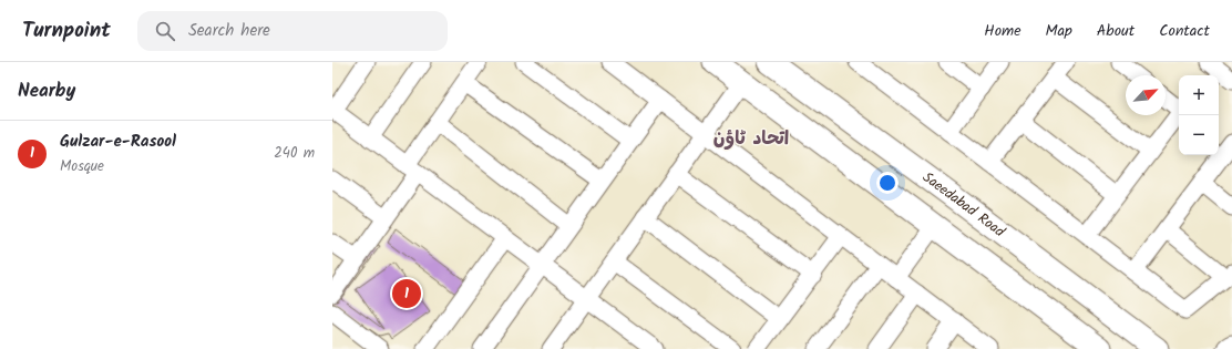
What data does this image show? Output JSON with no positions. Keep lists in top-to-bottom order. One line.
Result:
{"streets":{"street":["Saeedabad Road"]},"districts":["اتحاد ٹاؤن"],"north":"top right","page":{"header":"Turnpoint","search":"Search here","nav":["Home","Map","About","Contact"],"heading":"Nearby","map_buttons":["+","−"],"list":[{"mark":"1","name":"Gulzar-e-Rasool","note":"Mosque","value":"240 m"}],"pins":"1"}}
